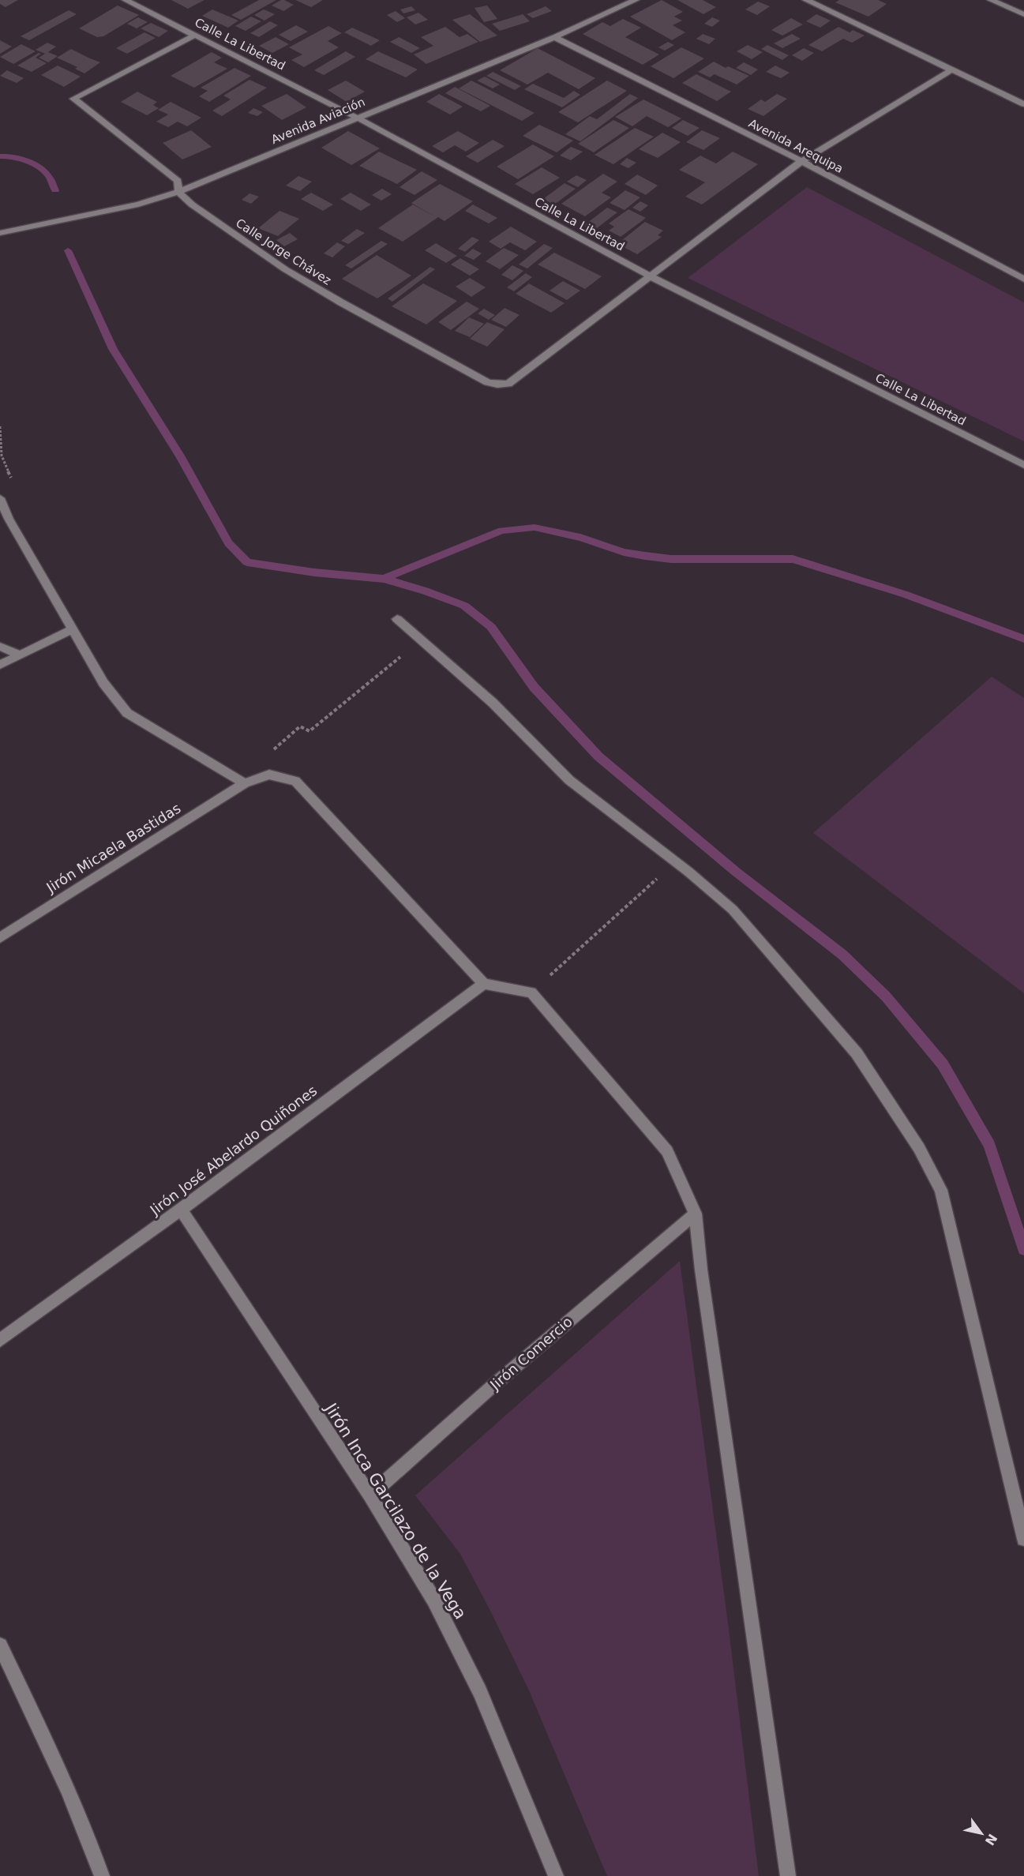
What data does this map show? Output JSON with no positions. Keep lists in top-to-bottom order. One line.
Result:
{"streets":{"street":["Calle La Libertad","Avenida Aviación","Avenida Arequipa","Calle Jorge Chávez","Jirón Micaela Bastidas","Jirón José Abelardo Quiñones","Jirón Comercio","Jirón Inca Garcilazo de la Vega"]},"crossings":[["Calle La Libertad","Avenida Aviación"],["Calle La Libertad","Calle Jorge Chávez"],["Avenida Aviación","Avenida Arequipa"],["Avenida Aviación","Calle Jorge Chávez"],["Jirón Micaela Bastidas","Jirón José Abelardo Quiñones"],["Jirón José Abelardo Quiñones","Jirón Inca Garcilazo de la Vega"],["Jirón Comercio","Jirón Inca Garcilazo de la Vega"]],"north":"bottom right"}
